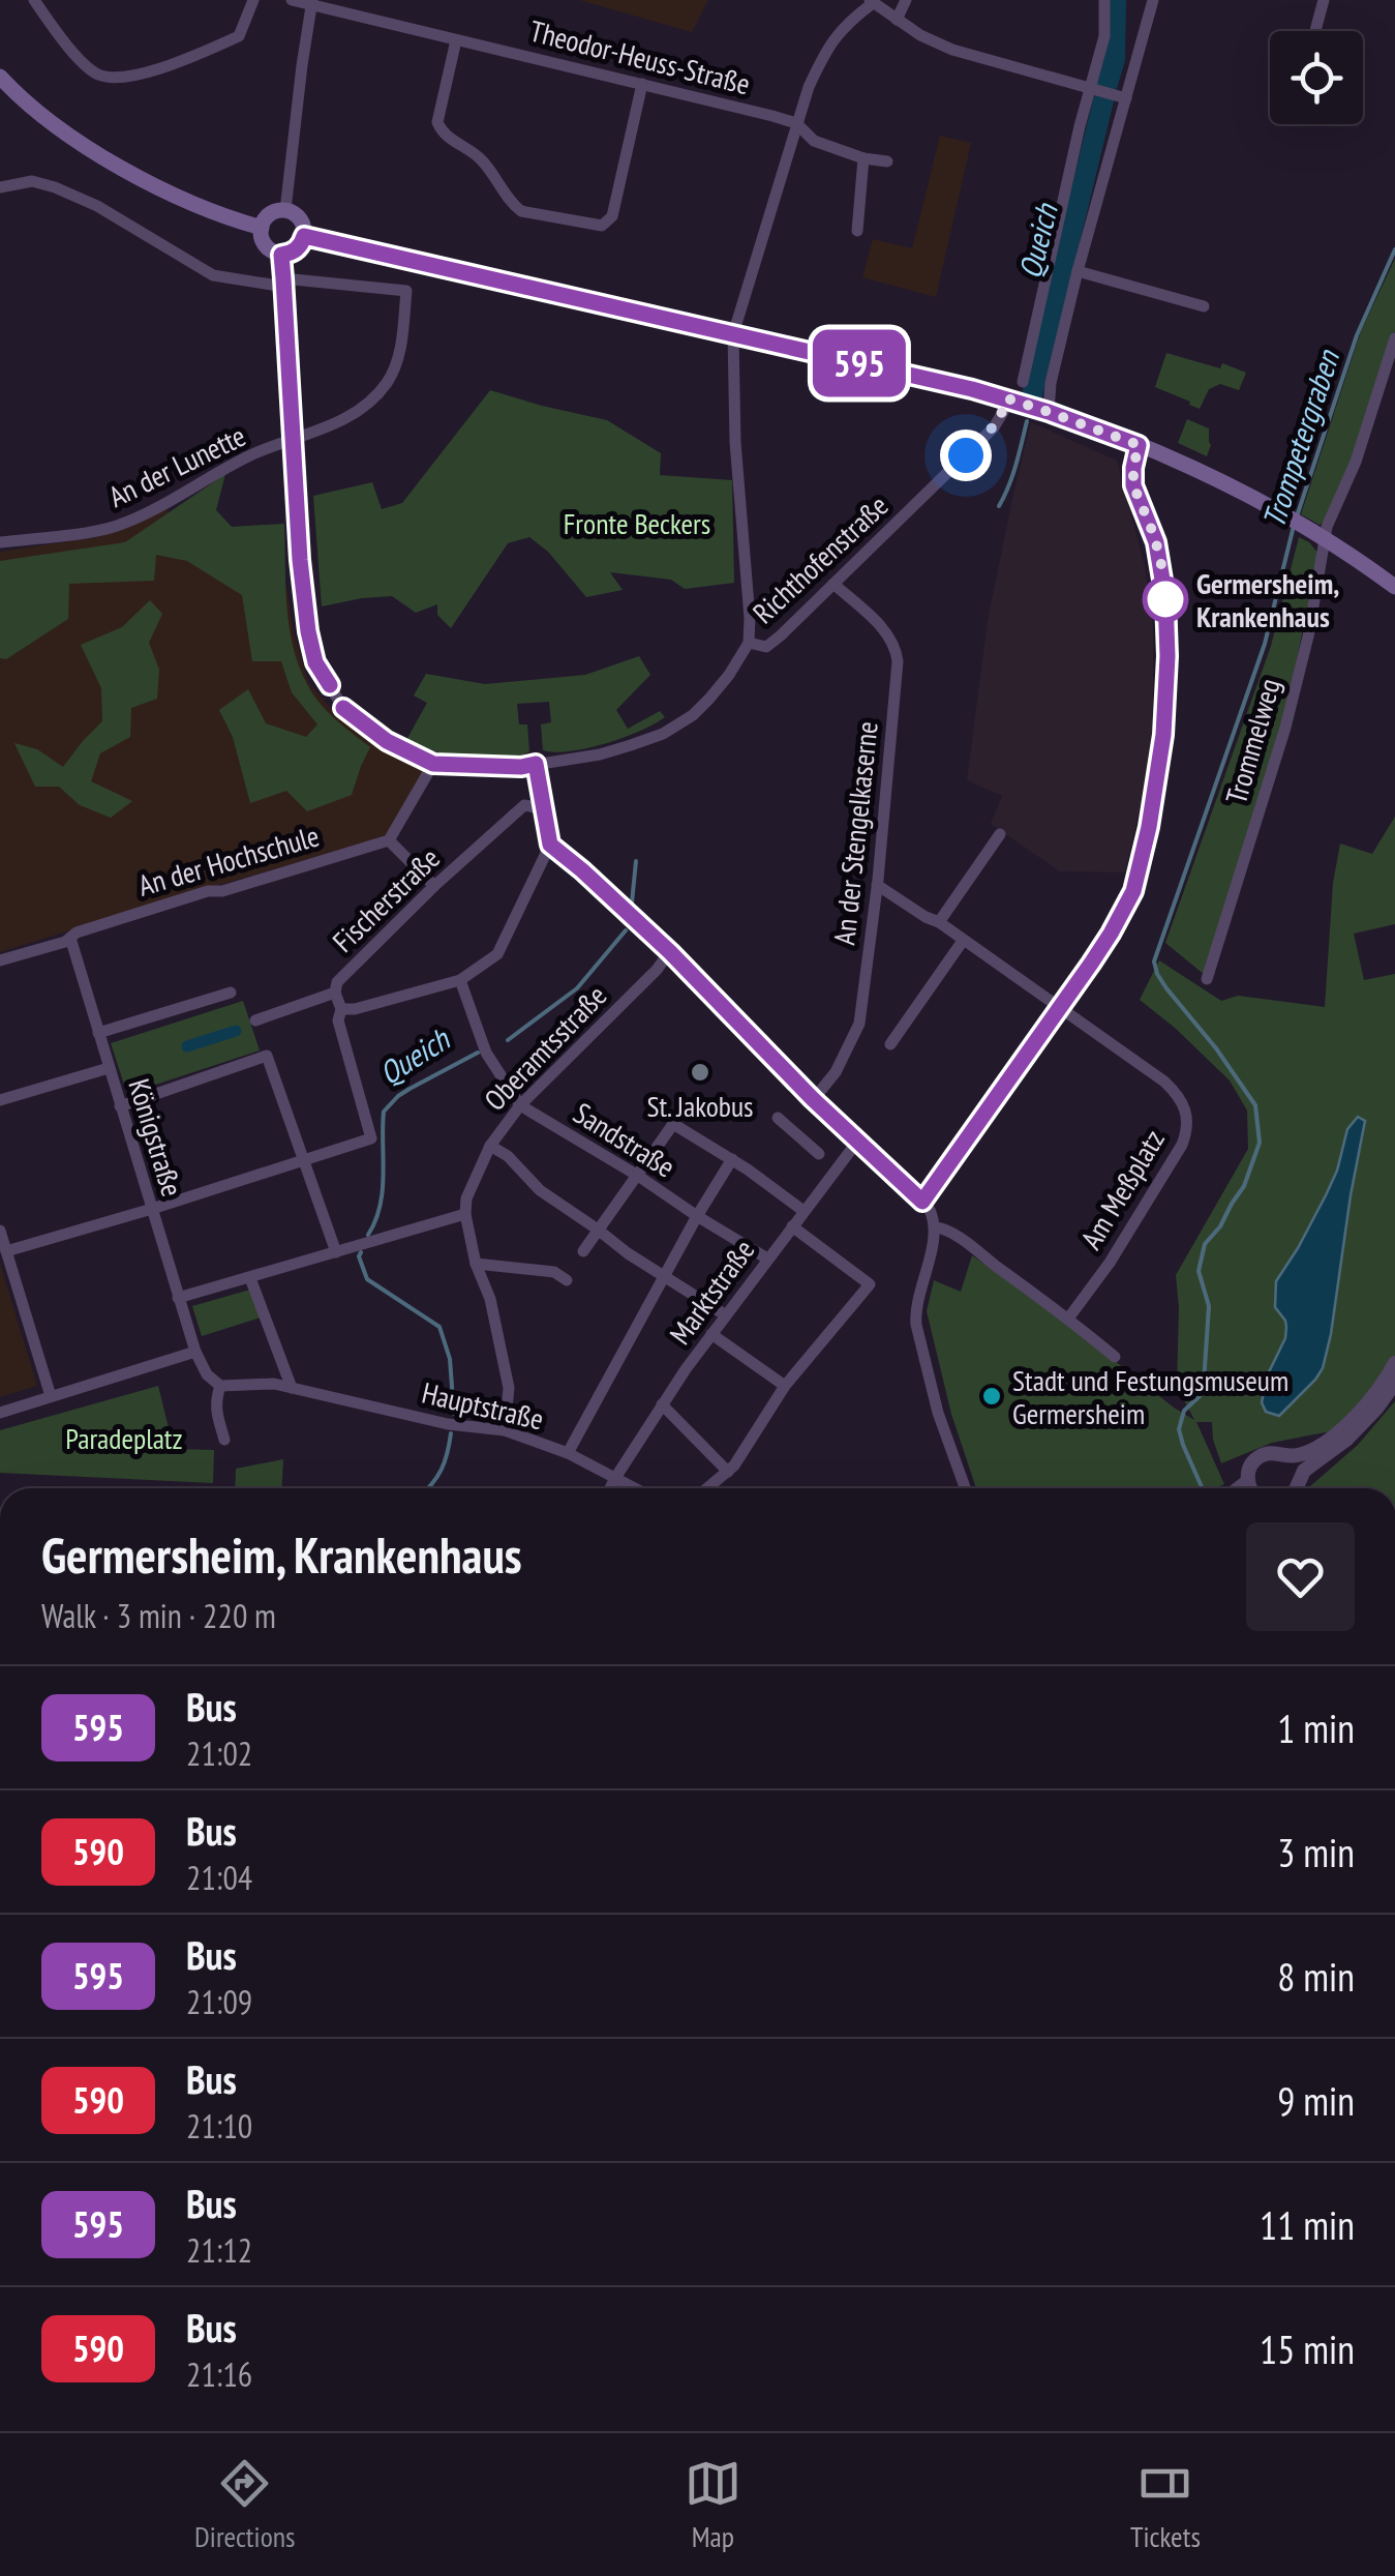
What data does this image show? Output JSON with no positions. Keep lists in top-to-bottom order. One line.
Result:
{"streets":{"street":["Theodor-Heuss-Straße","An der Lunette","Richthofenstraße","Trommelweg","An der Stengelkaserne","An der Hochschule","Fischerstraße","Oberamtsstraße","Königstraße","Sandstraße","Am Meßplatz","Marktstraße","Hauptstraße"]},"crossings":[["Richthofenstraße","An der Stengelkaserne"],["An der Stengelkaserne","Am Meßplatz"],["An der Hochschule","Königstraße"],["Oberamtsstraße","Sandstraße"],["Oberamtsstraße","Hauptstraße"],["Sandstraße","Marktstraße"],["Marktstraße","Hauptstraße"]],"water":["Queich","Trompetergraben"],"parks":["Fronte Beckers","Paradeplatz"],"places":["Germersheim, Krankenhaus","St. Jakobus","Stadt und Festungsmuseum Germersheim"],"lines":["bus line 595"],"page":{"on_map":"595","heading":["Germersheim, Krankenhaus","Walk · 3 min · 220 m"],"list":[{"mark":"595","name":"Bus","note":"21:02","value":"1 min"},{"mark":"590","name":"Bus","note":"21:04","value":"3 min"},{"mark":"595","name":"Bus","note":"21:09","value":"8 min"},{"mark":"590","name":"Bus","note":"21:10","value":"9 min"},{"mark":"595","name":"Bus","note":"21:12","value":"11 min"},{"mark":"590","name":"Bus","note":"21:16","value":"15 min"}],"tabs":["Directions","Map","Tickets"]}}
